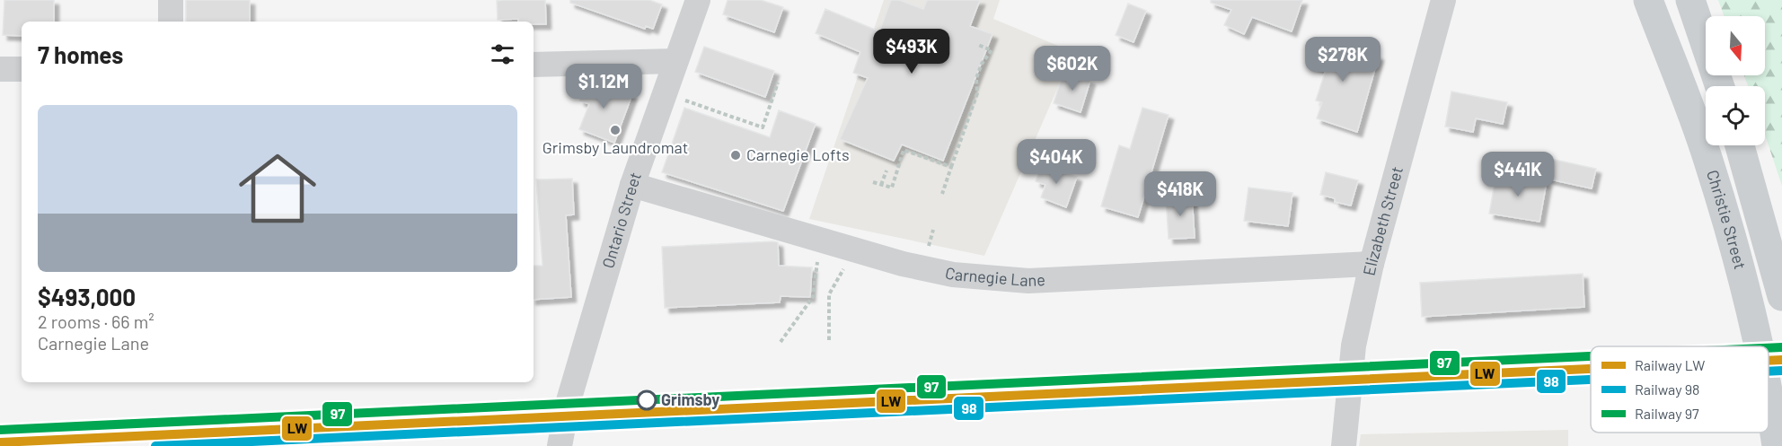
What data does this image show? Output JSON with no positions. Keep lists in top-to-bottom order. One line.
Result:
{"streets":{"main road":["Christie Street"],"street":["Ontario Street","Elizabeth Street","Carnegie Lane"]},"crossings":[["Ontario Street","Carnegie Lane"],["Elizabeth Street","Carnegie Lane"]],"places":["Grimsby Laundromat","Carnegie Lofts","Grimsby"],"lines":["rail line 97","rail line LW","rail line 98"],"legend":["Railway LW","Railway 98","Railway 97"],"north":"bottom","page":{"heading":"7 homes","price":["$493K","$278K","$602K","$1.12M","$404K","$441K","$418K"],"list":[{"name":"$493,000","note":"2 rooms · 66 m² · Carnegie Lane"}]}}
